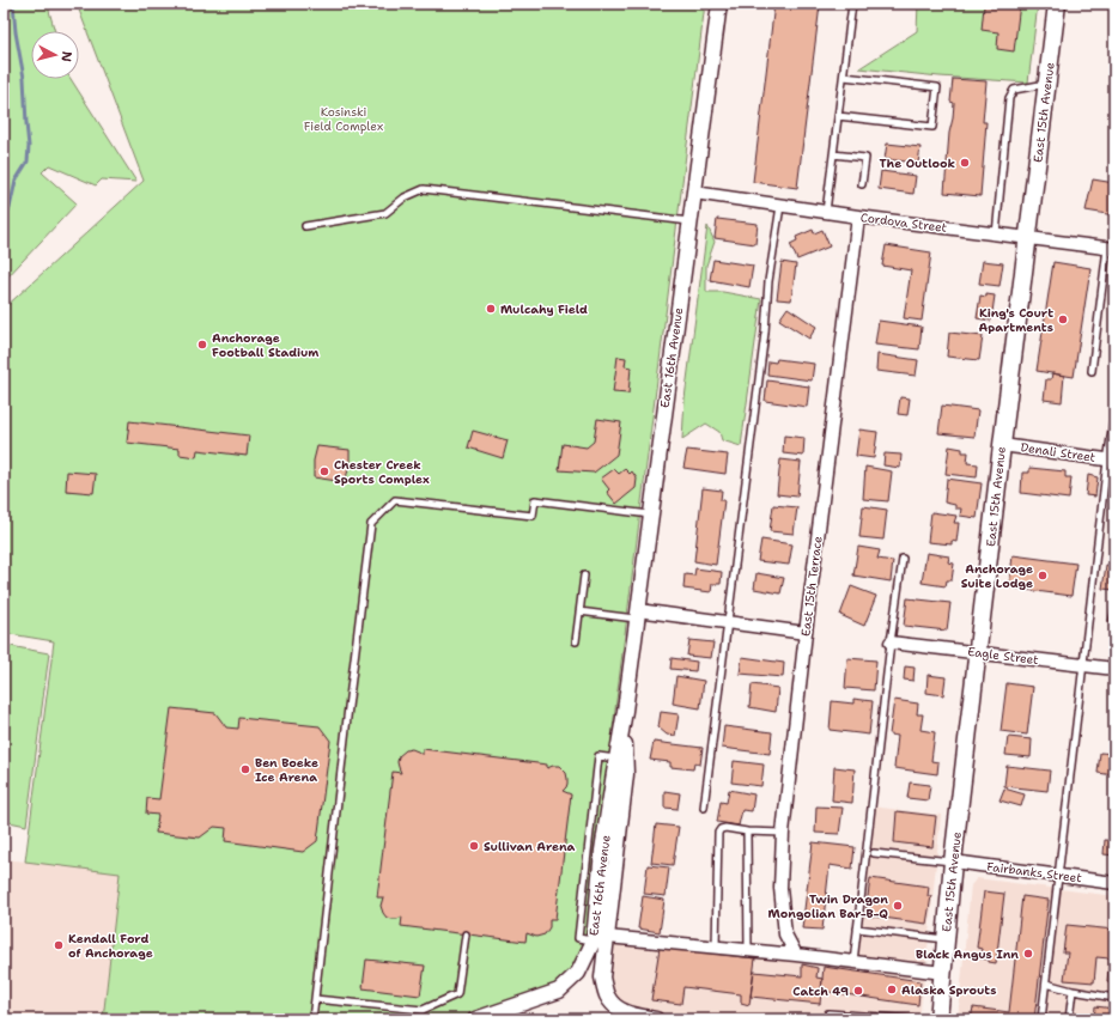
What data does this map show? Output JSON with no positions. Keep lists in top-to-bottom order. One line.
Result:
{"streets":{"main road":["East 15th Avenue"],"street":["Cordova Street","East 16th Avenue","Denali Street","East 15th Terrace","Eagle Street","Fairbanks Street"]},"crossings":[["East 15th Avenue","Cordova Street"],["East 15th Avenue","Denali Street"],["East 15th Avenue","Eagle Street"],["East 15th Avenue","Fairbanks Street"],["Cordova Street","East 16th Avenue"],["Cordova Street","East 15th Terrace"]],"parks":["Kosinski Field Complex"],"places":["The Outlook","Mulcahy Field","King's Court Apartments","Anchorage Football Stadium","Chester Creek Sports Complex","Anchorage Suite Lodge","Ben Boeke Ice Arena","Sullivan Arena","Twin Dragon Mongolian Bar-B-Q","Kendall Ford of Anchorage","Black Angus Inn","Alaska Sprouts","Catch 49"],"north":"right"}
